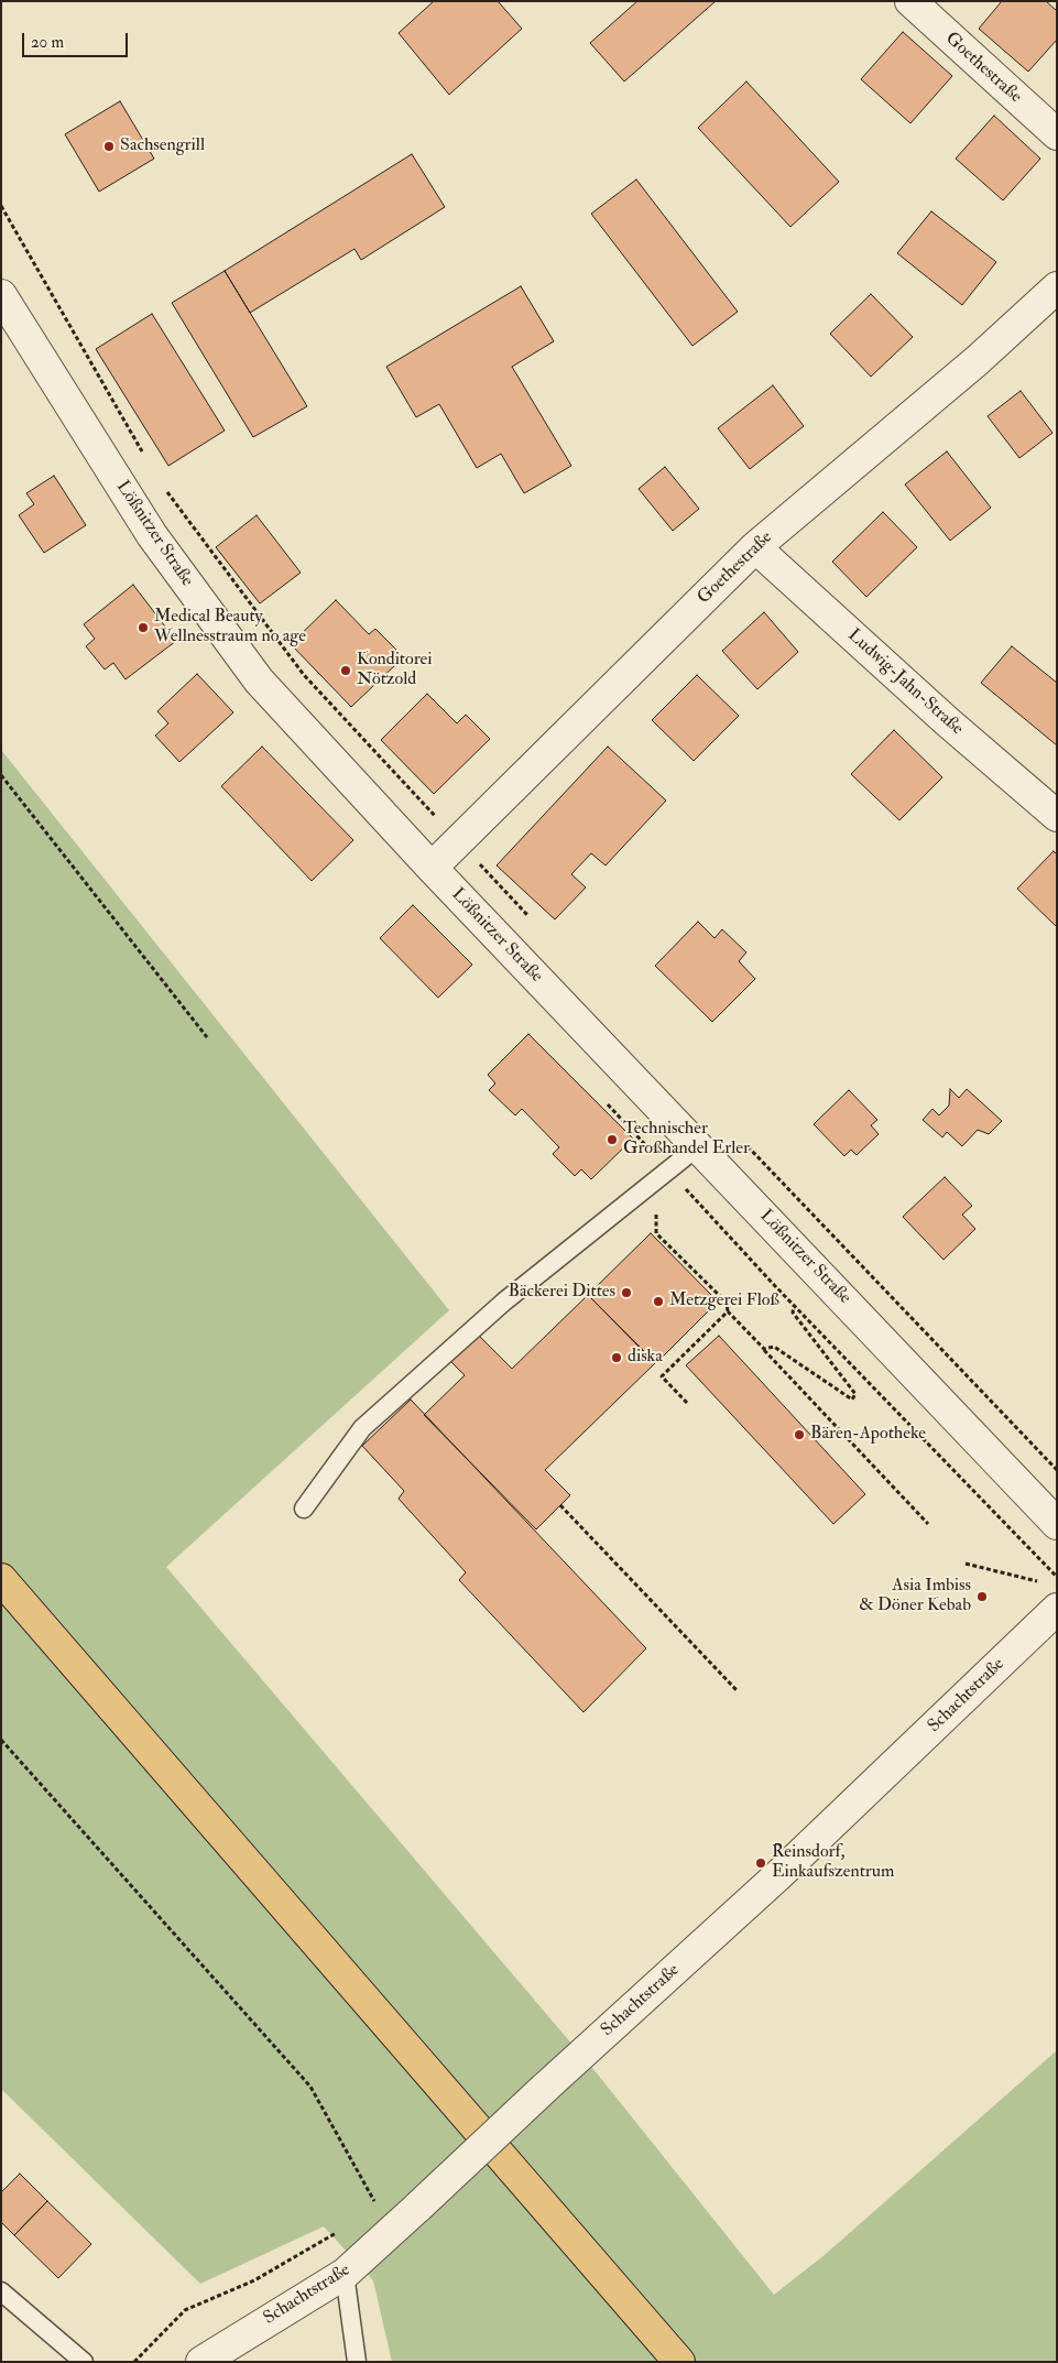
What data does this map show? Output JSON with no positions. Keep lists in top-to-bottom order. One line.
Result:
{"streets":{"street":["Goethestraße","Lößnitzer Straße","Ludwig-Jahn-Straße","Schachtstraße"]},"crossings":[["Goethestraße","Lößnitzer Straße"],["Goethestraße","Ludwig-Jahn-Straße"]],"places":["Sachsengrill","Medical Beauty Wellnesstraum no age","Konditorei Nötzold","Technischer Großhandel Erler","Bäckerei Dittes","Metzgerei Floß","diska","Bären-Apotheke","Asia Imbiss & Döner Kebab","Reinsdorf, Einkaufszentrum"],"scale_bar":"20 m"}
